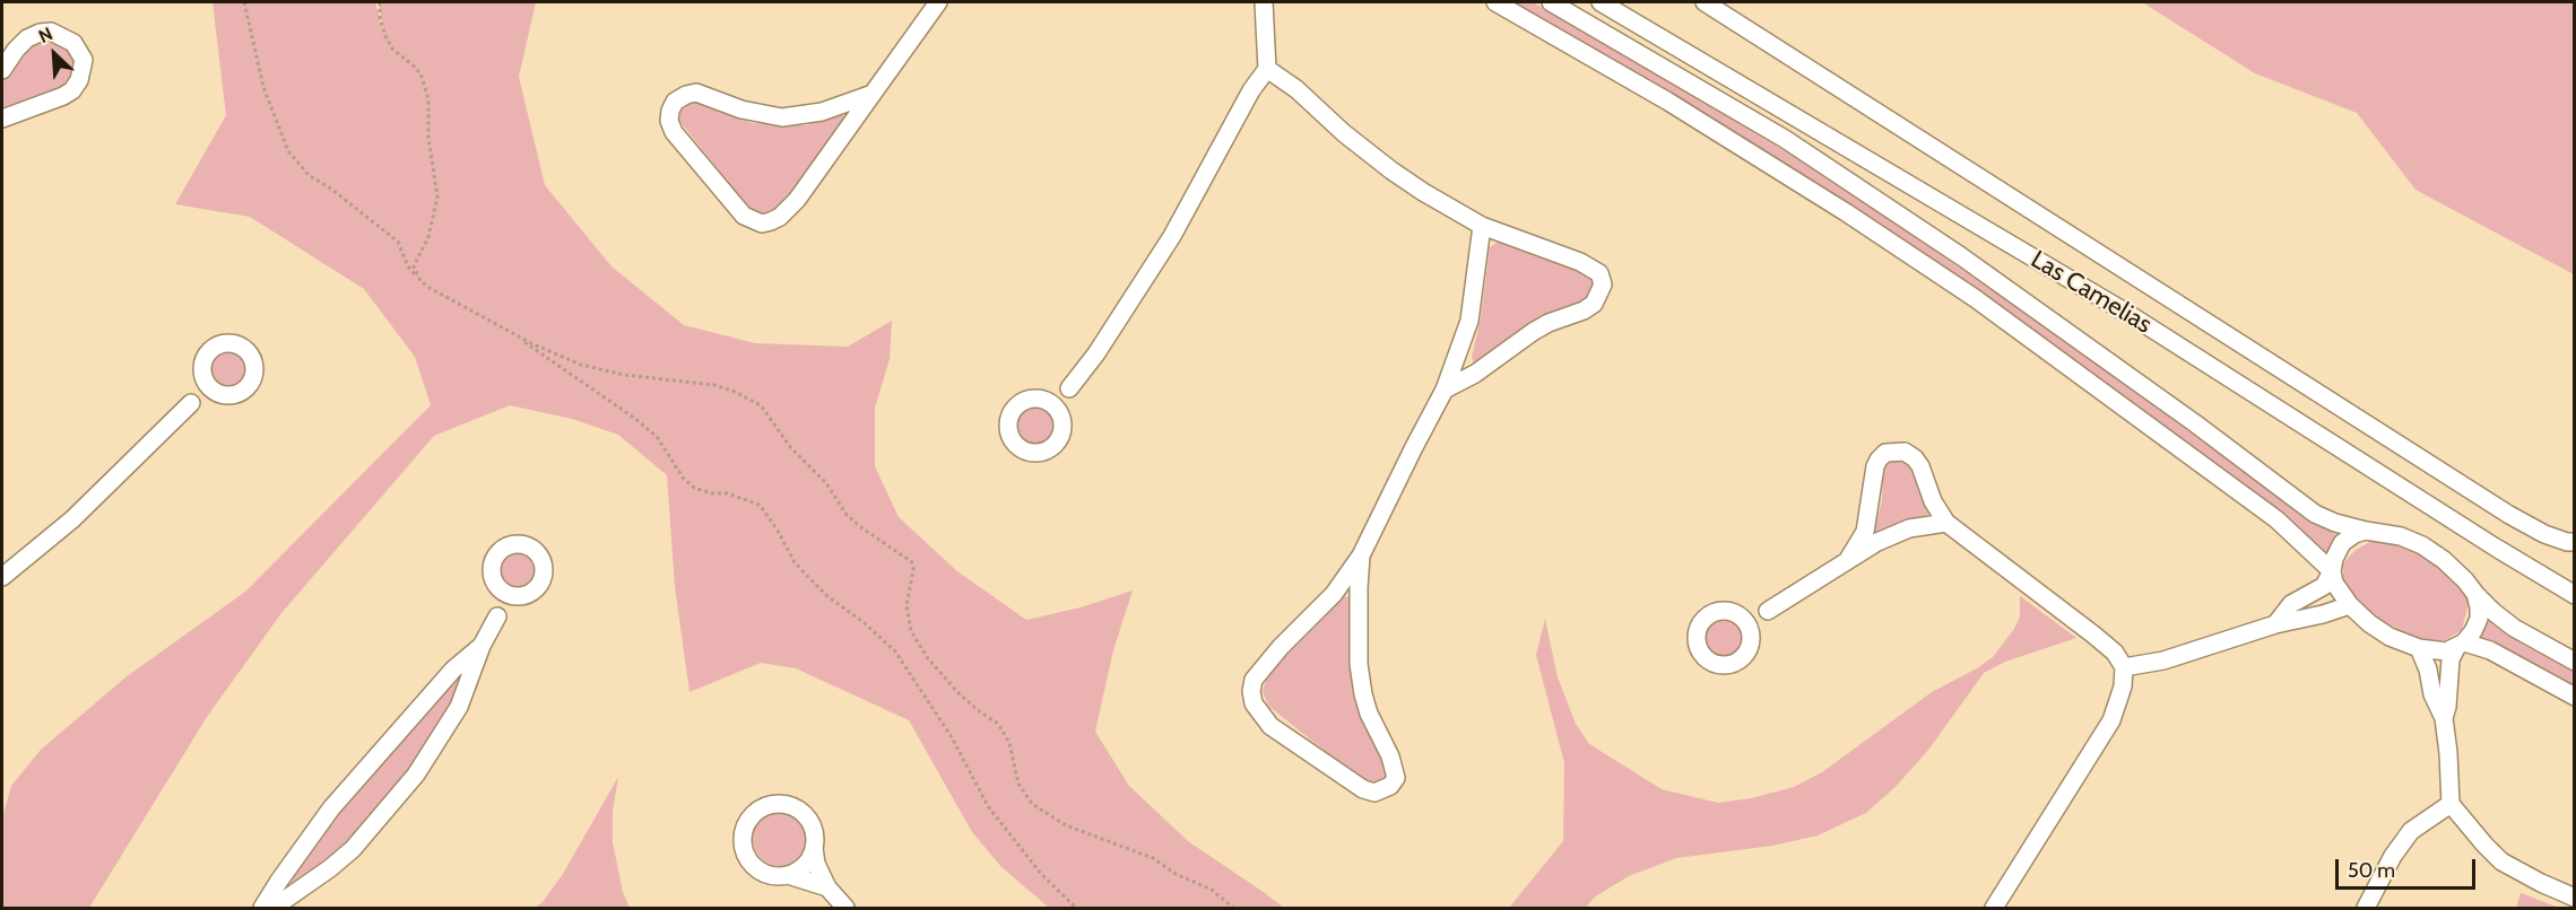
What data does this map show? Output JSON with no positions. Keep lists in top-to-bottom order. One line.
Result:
{"streets":{"street":["Las Camelias"]},"scale_bar":"50 m","north":"top left"}
